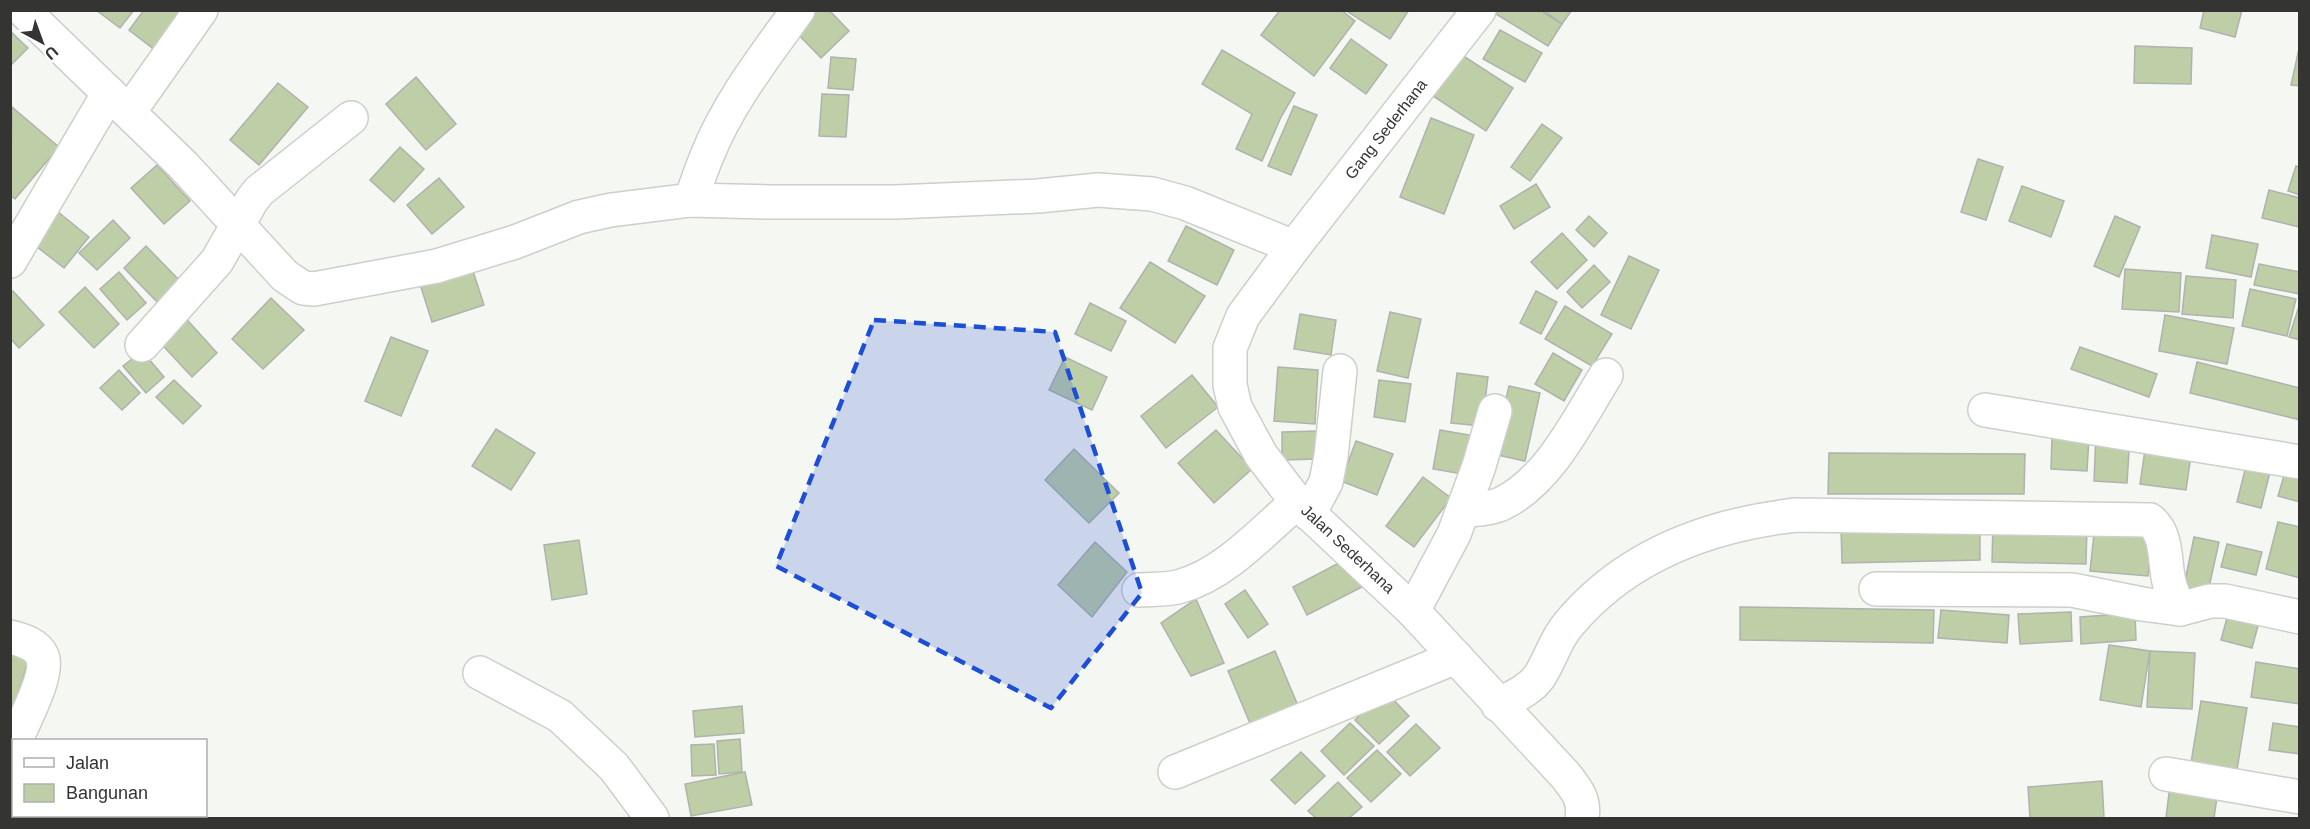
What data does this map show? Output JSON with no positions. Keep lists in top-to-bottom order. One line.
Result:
{"streets":{"street":["Gang Sederhana","Jalan Sederhana"]},"crossings":[["Gang Sederhana","Jalan Sederhana"]],"legend":["Jalan","Bangunan"],"north":"bottom right"}
